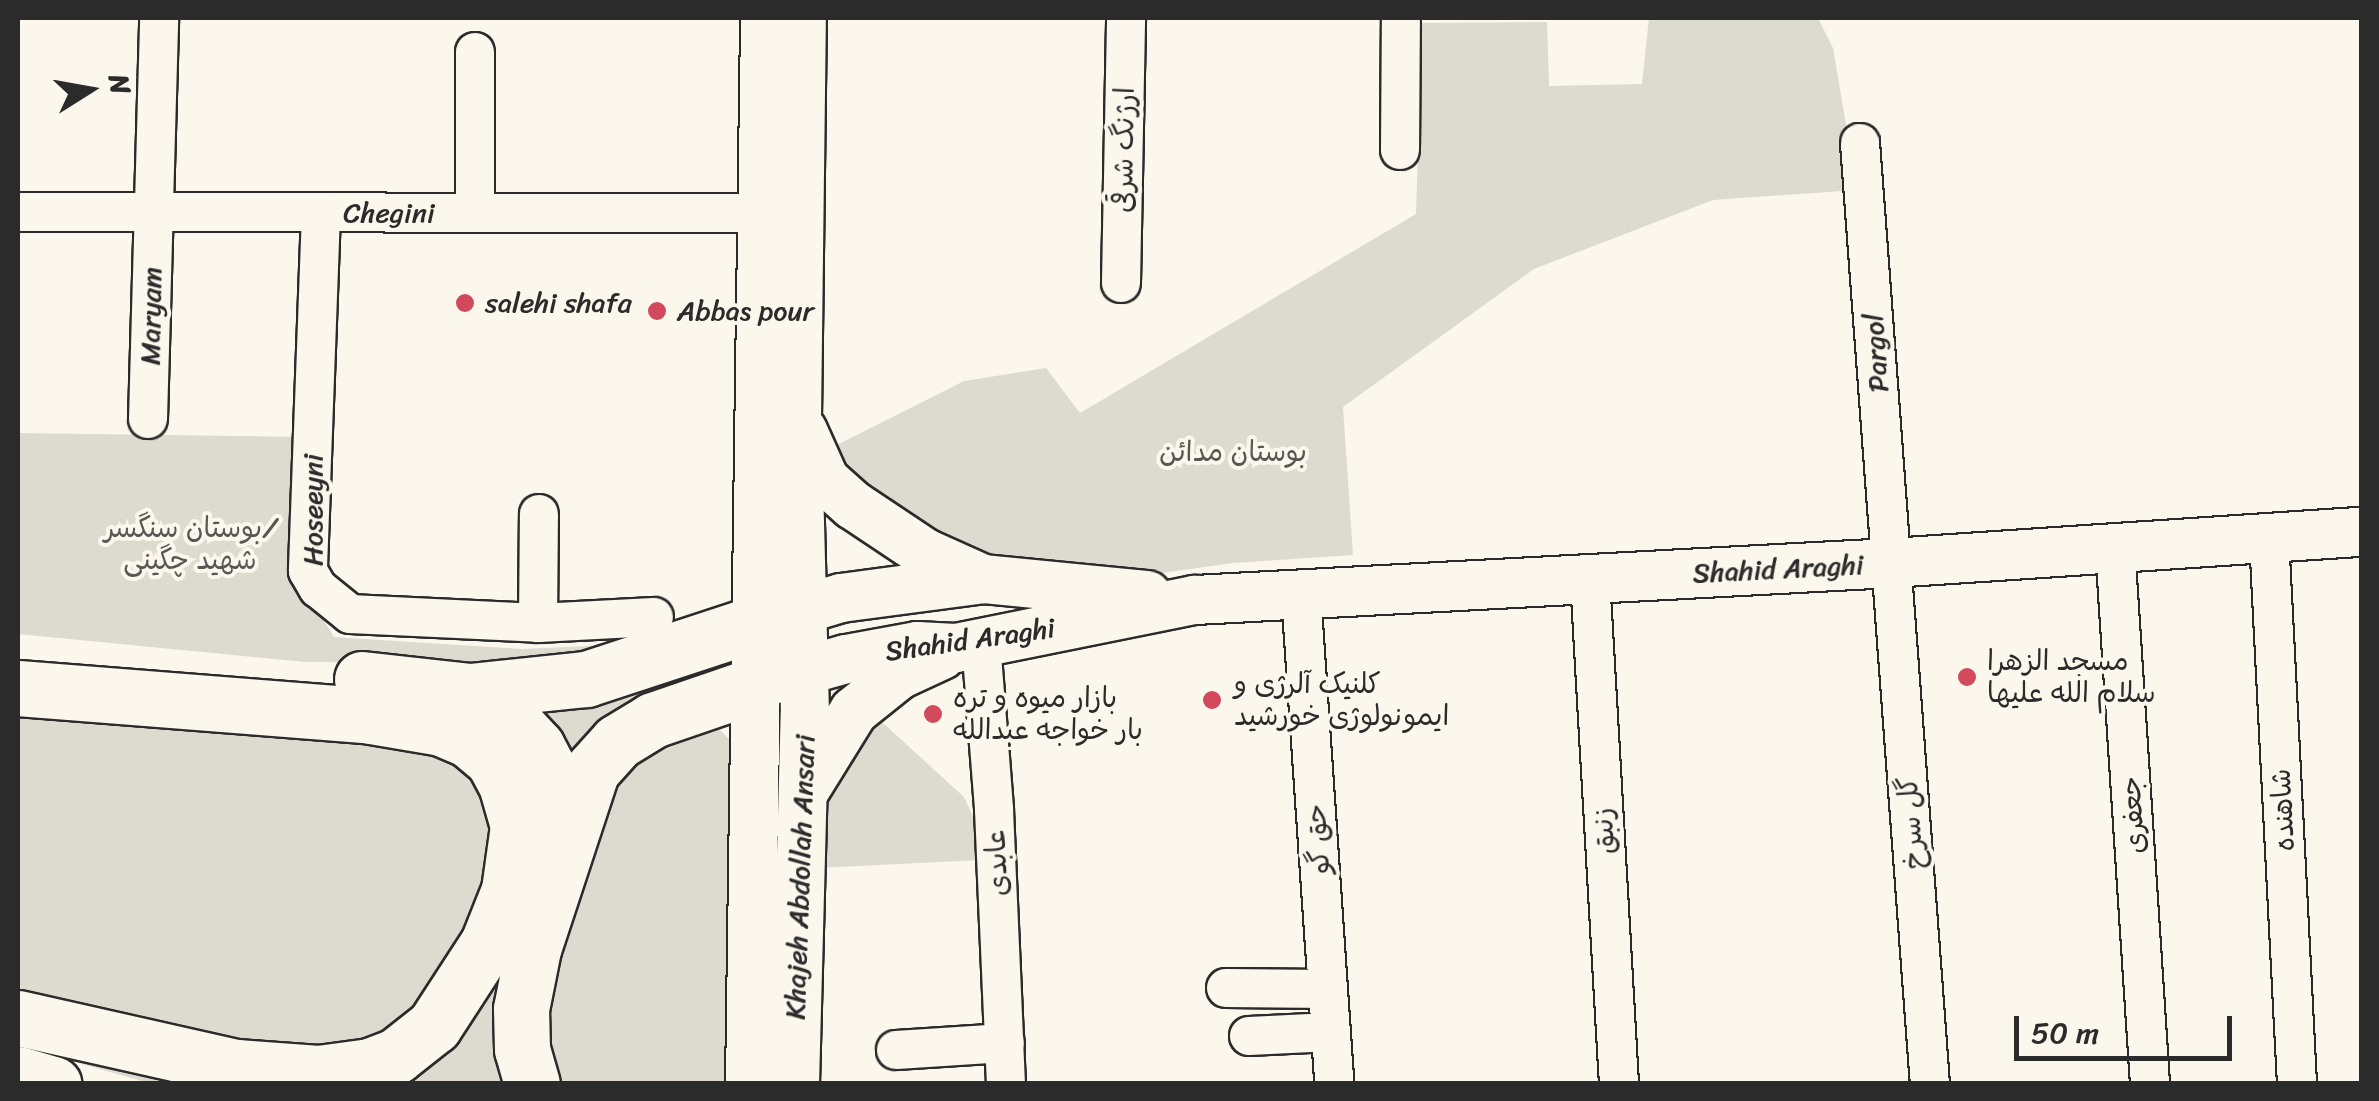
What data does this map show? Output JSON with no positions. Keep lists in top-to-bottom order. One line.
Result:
{"streets":{"main road":["Shahid Araghi","Khajeh Abdollah Ansari"],"street":["ارژنگ شرقی","Chegini","Maryam","Pargol","Hoseeyni","شاهنده","جعفری","گل سرخ","زنبق","حق گو","عابدی"]},"crossings":[["Chegini","Maryam"],["Chegini","Hoseeyni"],["Pargol","Shahid Araghi"],["Pargol","گل سرخ"],["Shahid Araghi","شاهنده"],["Shahid Araghi","جعفری"],["Shahid Araghi","گل سرخ"],["Shahid Araghi","زنبق"],["Shahid Araghi","حق گو"],["Shahid Araghi","عابدی"],["Shahid Araghi","Khajeh Abdollah Ansari"]],"parks":["بوستان مدائن","بوستان سنگسر/ شهید چگینی"],"places":["salehi shafa","Abbas pour","مسجد الزهرا سلام الله علیها","کلنیک آلرژی و ایمونولوژی خورشید","بازار میوه و تره بار خواجه عبدالله"],"scale_bar":"50 m","north":"right"}
